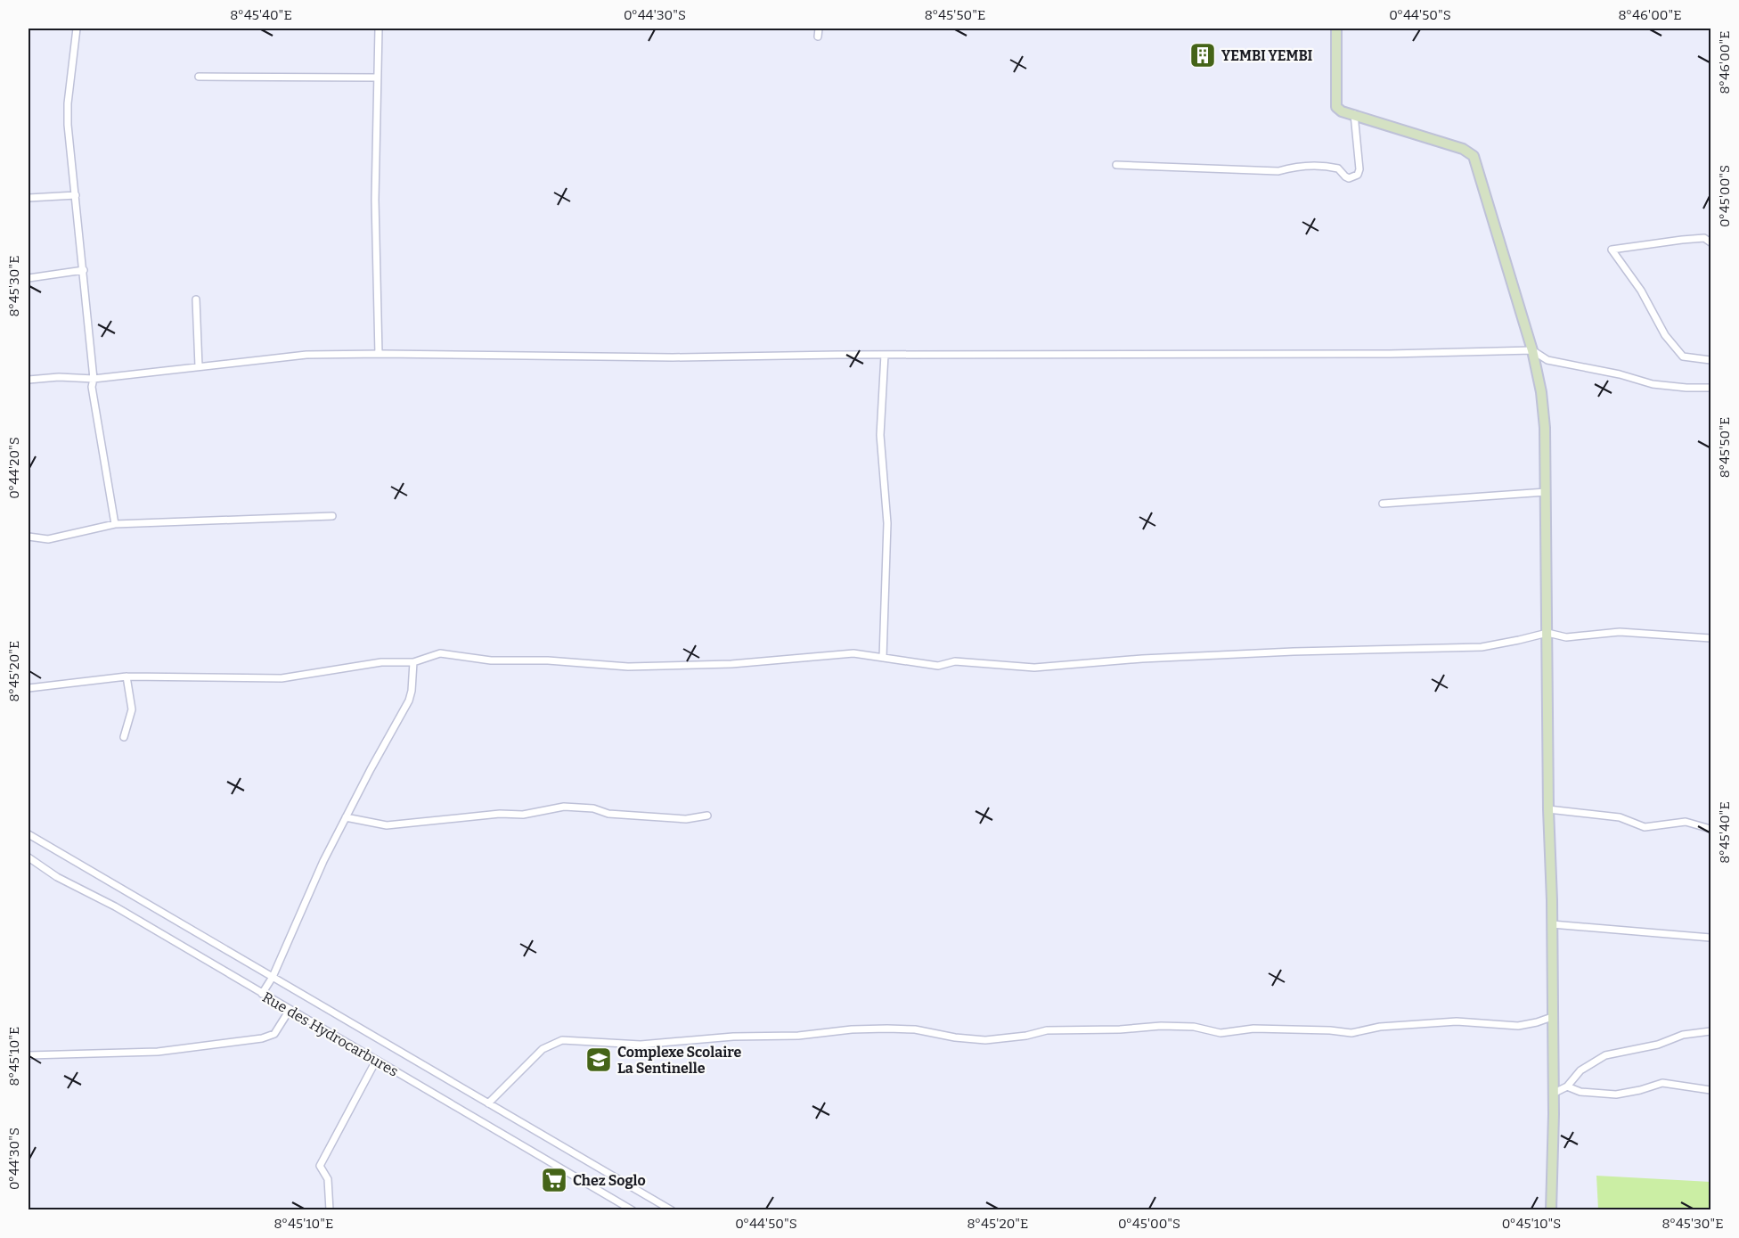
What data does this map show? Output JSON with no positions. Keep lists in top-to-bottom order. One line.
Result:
{"streets":{"street":["Rue des Hydrocarbures"]},"places":{"building":["YEMBI YEMBI"],"school or university":["Complexe Scolaire La Sentinelle"],"supermarket":["Chez Soglo"]},"coordinates":["8°45'40\"E","0°44'30\"S","8°45'50\"E","0°44'50\"S","8°46'00\"E","0°45'00\"S","8°45'30\"E","0°44'20\"S","8°45'20\"E","8°45'10\"E","0°45'10\"S"]}
